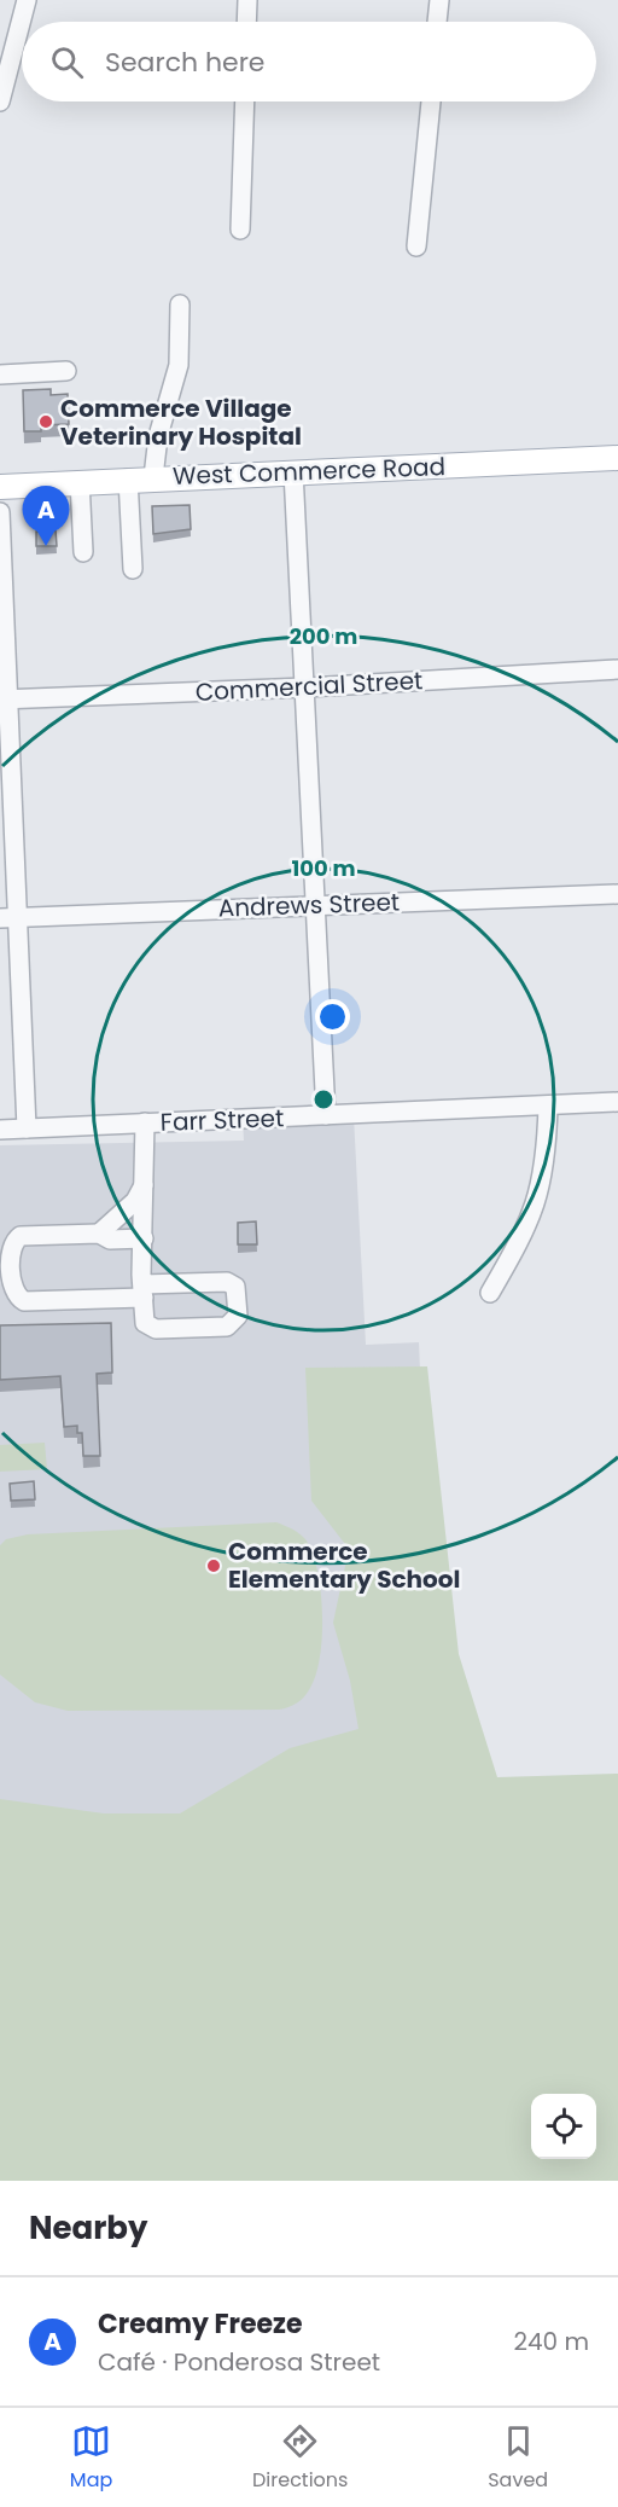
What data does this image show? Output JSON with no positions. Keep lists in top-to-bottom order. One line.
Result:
{"streets":{"main road":["West Commerce Road"],"street":["Commercial Street","Andrews Street","Farr Street"]},"places":["Commerce Village Veterinary Hospital","Commerce Elementary School"],"page":{"search":"Search here","pins":"A","heading":"Nearby","list":[{"mark":"A","name":"Creamy Freeze","note":"Café · Ponderosa Street","value":"240 m"}],"nav":["Map","Directions","Saved"]},"rings":["200 m","100 m"]}
